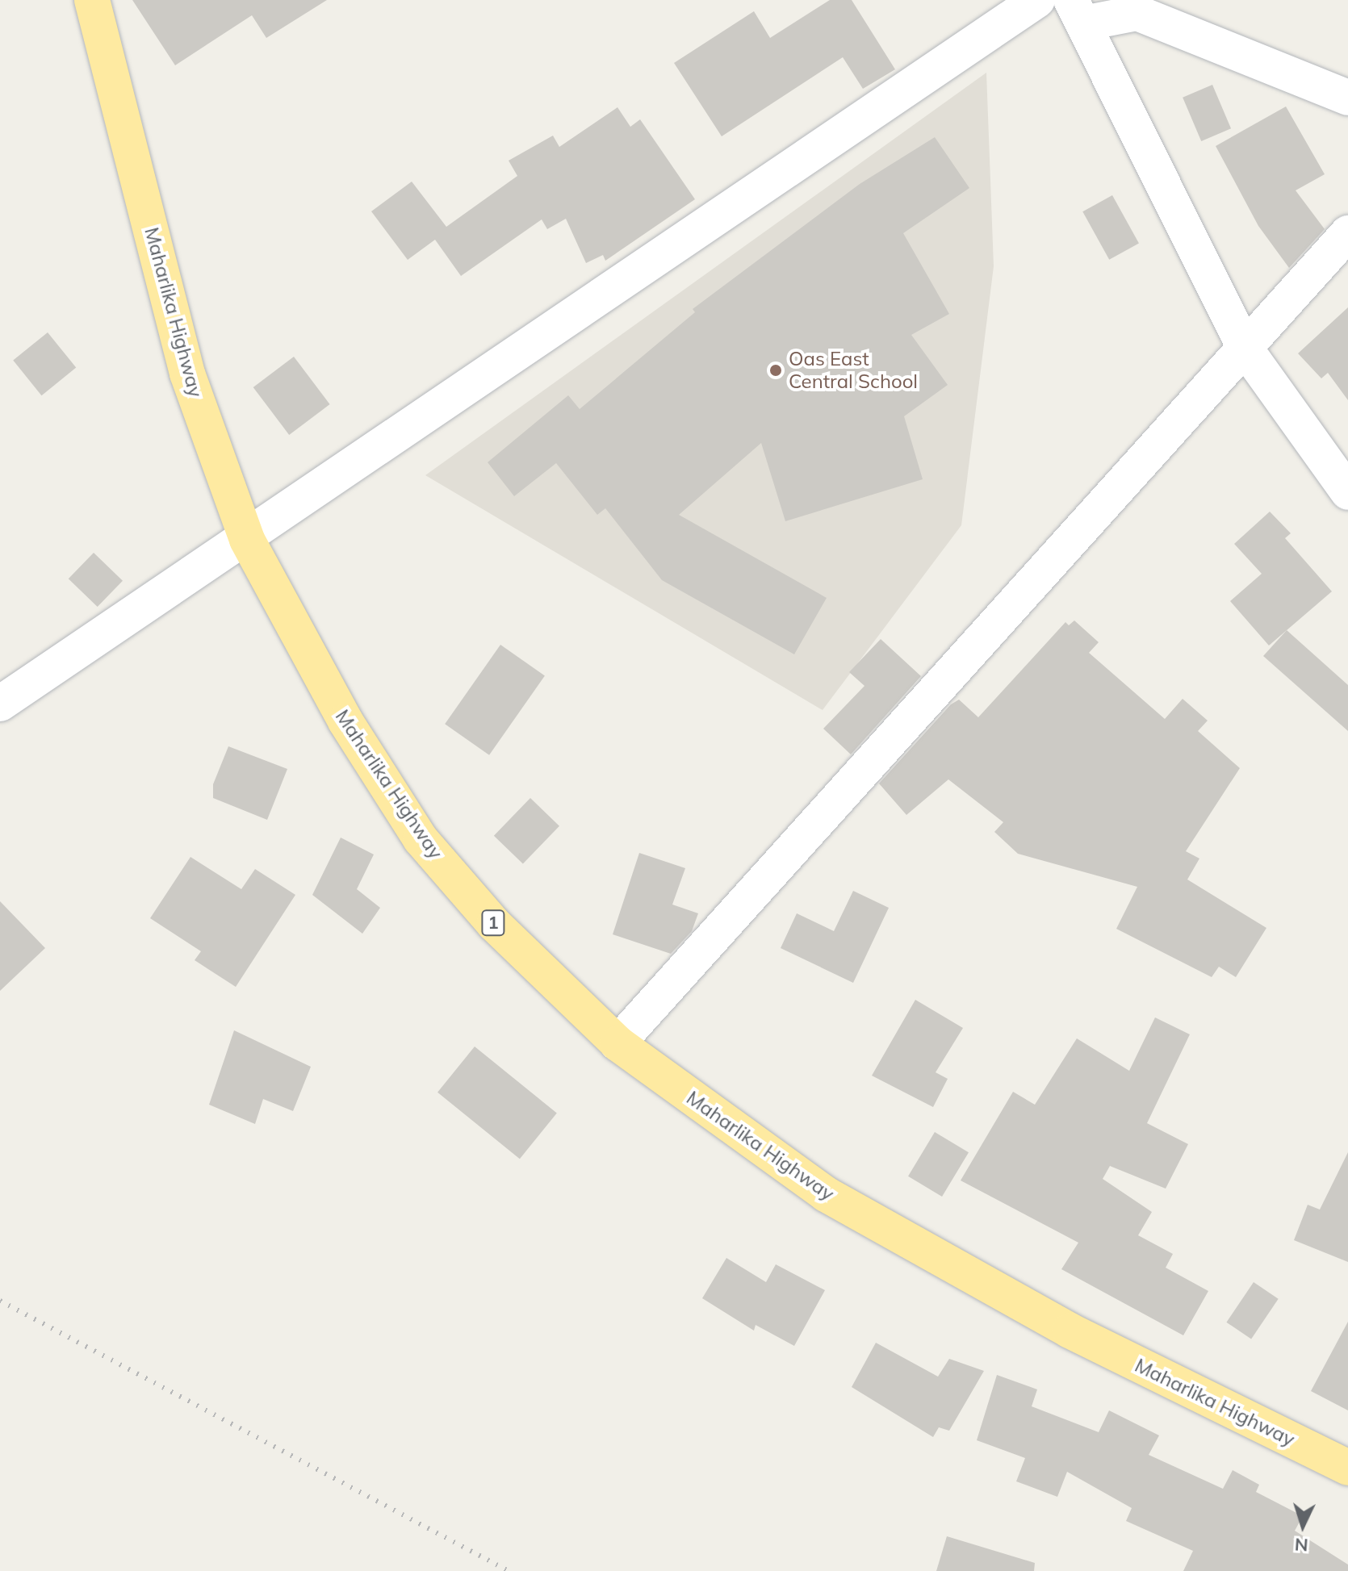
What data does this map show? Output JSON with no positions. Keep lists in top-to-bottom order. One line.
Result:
{"streets":{"highway":["Maharlika Highway","1"]},"places":["Oas East Central School"],"north":"bottom"}
